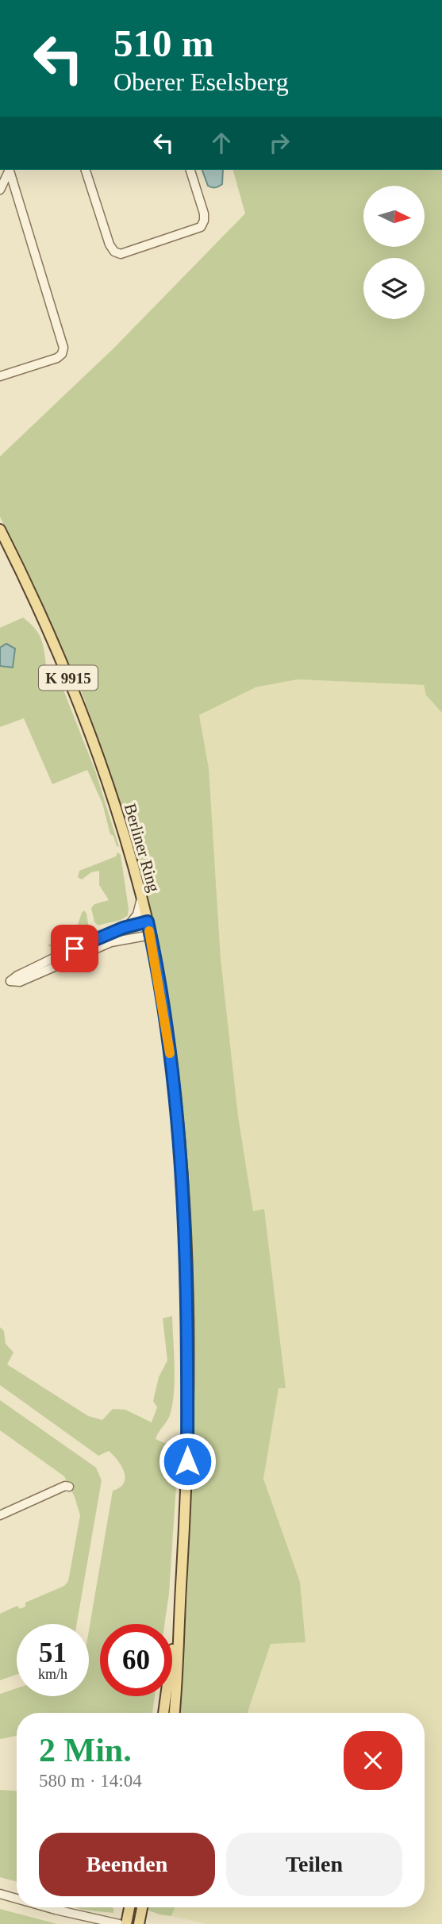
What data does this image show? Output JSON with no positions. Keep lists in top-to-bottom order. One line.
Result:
{"streets":{"main road":["K 9915","Berliner Ring"]},"north":"right","page":{"turn":["510 m","Oberer Eselsberg"],"speed":"51 km/h","limit":"60","heading":["2 Min.","580 m · 14:04"],"buttons":["Beenden","Teilen"]}}
